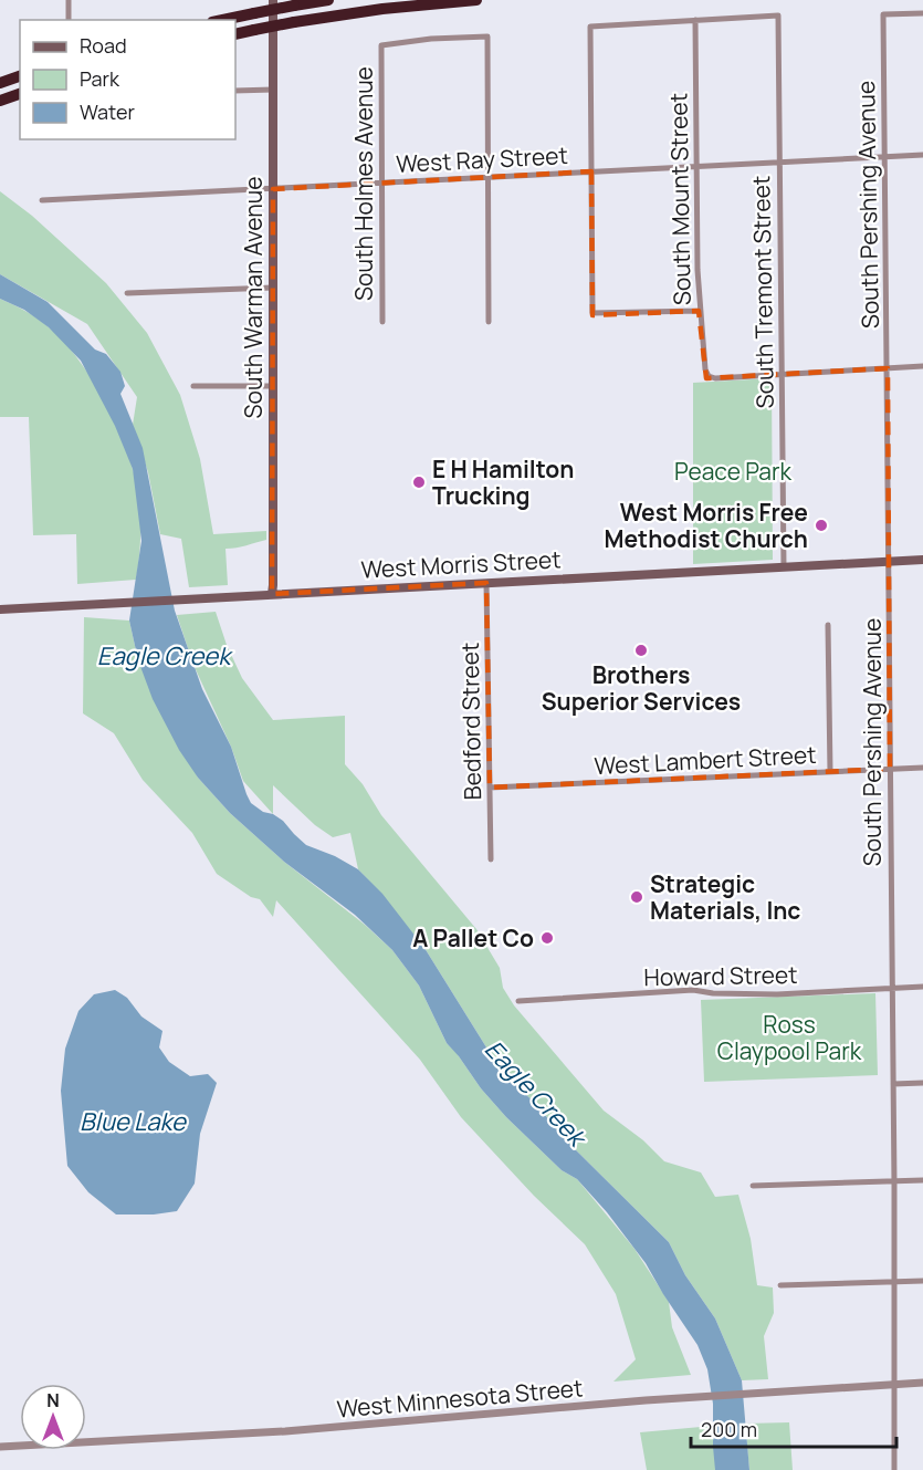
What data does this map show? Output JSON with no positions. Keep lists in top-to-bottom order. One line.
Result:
{"streets":{"main road":["South Warman Avenue","West Morris Street"],"street":["West Ray Street","South Holmes Avenue","South Mount Street","South Pershing Avenue","South Tremont Street","Bedford Street","West Lambert Street","Howard Street","West Minnesota Street"]},"crossings":[["West Ray Street","South Holmes Avenue"],["West Ray Street","South Mount Street"],["West Ray Street","South Pershing Avenue"],["West Ray Street","South Tremont Street"],["West Ray Street","South Warman Avenue"],["South Mount Street","South Tremont Street"],["South Pershing Avenue","West Morris Street"],["South Pershing Avenue","West Lambert Street"],["South Pershing Avenue","Howard Street"],["South Pershing Avenue","West Minnesota Street"],["South Tremont Street","West Morris Street"],["South Warman Avenue","West Morris Street"],["West Morris Street","Bedford Street"],["Bedford Street","West Lambert Street"]],"water":["Eagle Creek","Blue Lake"],"parks":["Peace Park","Ross Claypool Park"],"places":["E H Hamilton Trucking","West Morris Free Methodist Church","Brothers Superior Services","Strategic Materials, Inc","A Pallet Co"],"legend":["Road","Park","Water"],"scale_bar":"200 m","north":"top"}
